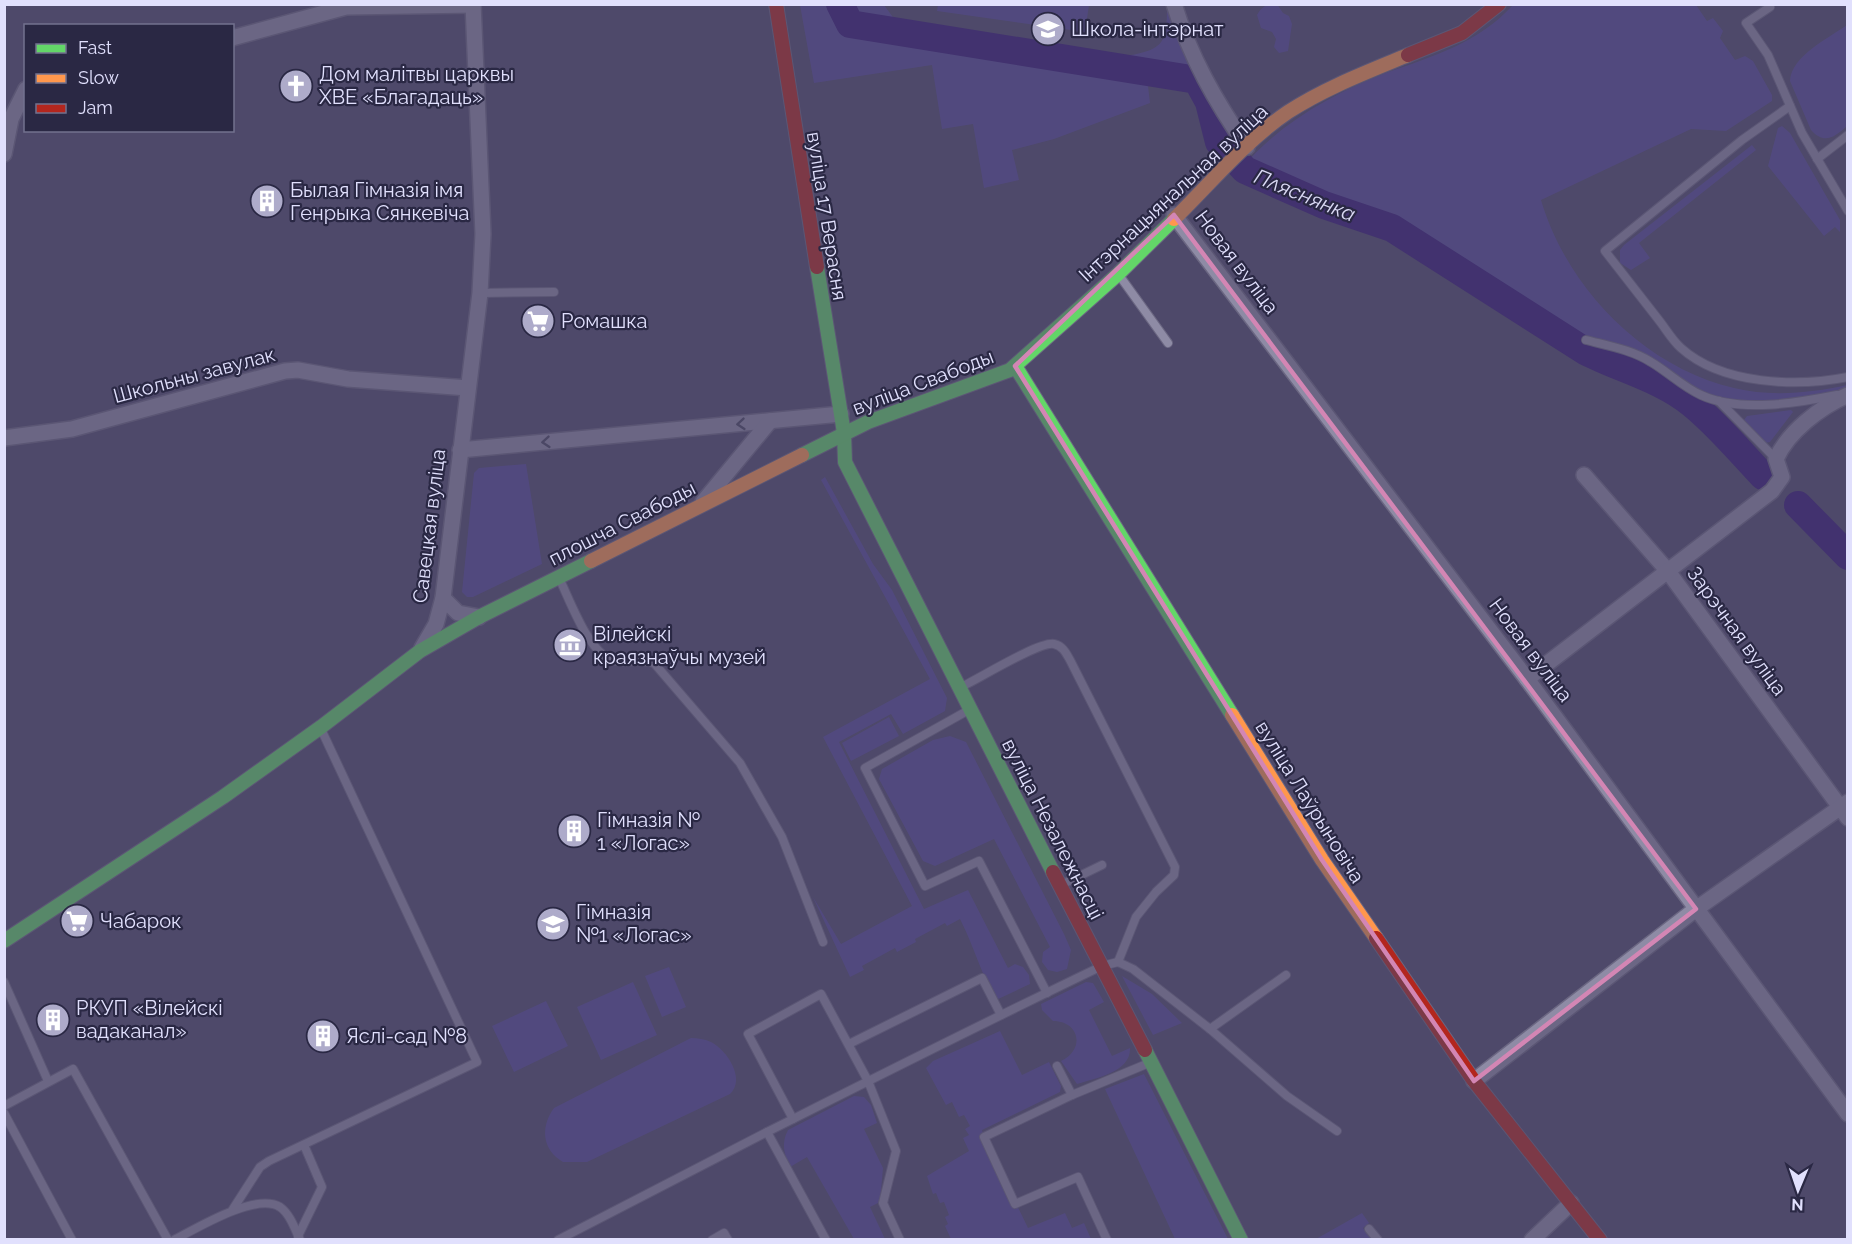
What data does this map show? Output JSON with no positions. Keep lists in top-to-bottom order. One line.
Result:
{"streets":{"main road":["Інтэрнацыянальная вуліца","вуліца 17 Верасня","вуліца Свабоды","плошча Свабоды","Савецкая вуліца","вуліца Лаўрыновіча","вуліца Незалежнасці"],"street":["Новая вуліца","Школьны завулак","Зарэчная вуліца"]},"crossings":[["Інтэрнацыянальная вуліца","Новая вуліца"],["Інтэрнацыянальная вуліца","вуліца Свабоды"],["Інтэрнацыянальная вуліца","вуліца Лаўрыновіча"],["вуліца 17 Верасня","вуліца Свабоды"],["вуліца 17 Верасня","плошча Свабоды"],["вуліца 17 Верасня","вуліца Незалежнасці"],["Школьны завулак","Савецкая вуліца"],["вуліца Свабоды","плошча Свабоды"],["вуліца Свабоды","вуліца Лаўрыновіча"],["вуліца Свабоды","вуліца Незалежнасці"],["плошча Свабоды","Савецкая вуліца"],["плошча Свабоды","вуліца Незалежнасці"]],"water":["Пляснянка"],"places":{"school or university":["Школа-інтэрнат","Гімназія №1 «Логас»"],"church":["Дом малітвы царквы ХВЕ «Благадаць»"],"building":["Былая Гімназія імя Генрыка Сянкевіча","Гімназія № 1 «Логас»","РКУП «Вілейскі вадаканал»","Яслі-сад №8"],"supermarket":["Ромашка","Чабарок"],"museum":["Вілейскі краязнаўчы музей"]},"legend":["Fast","Slow","Jam"],"north":"bottom"}
